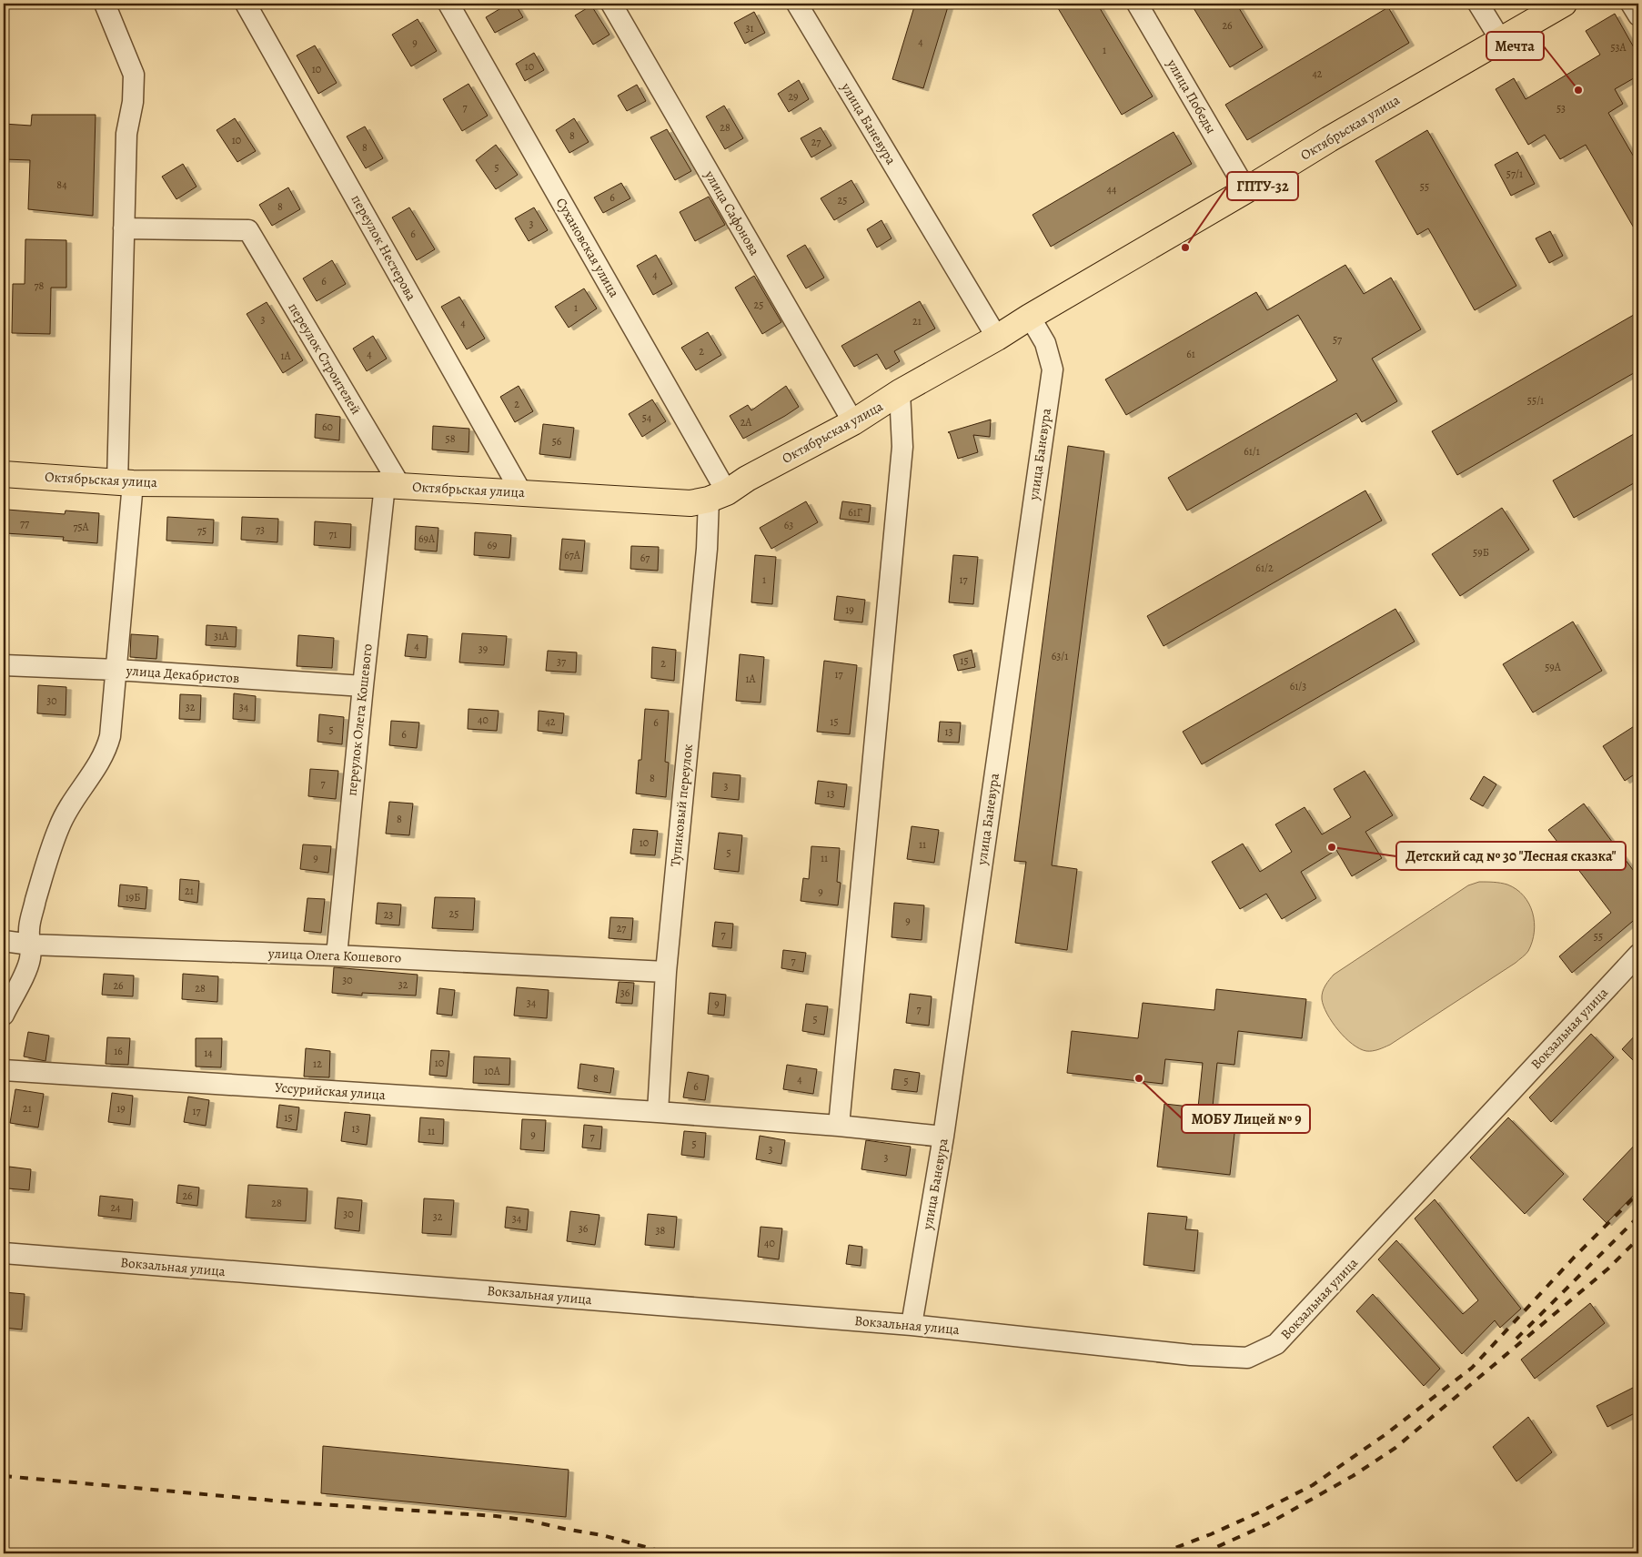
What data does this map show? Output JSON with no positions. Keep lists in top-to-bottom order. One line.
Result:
{"streets":{"main road":["Октябрьская улица"],"street":["улица Победы","улица Баневура","улица Сафонова","переулок Нестерова","Сухановская улица","переулок Строителей","улица Декабристов","переулок Олега Кошевого","Тупиковый переулок","улица Олега Кошевого","Вокзальная улица","Уссурийская улица"]},"crossings":[["улица Победы","Октябрьская улица"],["улица Баневура","Октябрьская улица"],["улица Баневура","Вокзальная улица"],["улица Баневура","Уссурийская улица"],["Октябрьская улица","улица Сафонова"],["Октябрьская улица","переулок Нестерова"],["Октябрьская улица","Сухановская улица"],["Октябрьская улица","переулок Строителей"],["Октябрьская улица","переулок Олега Кошевого"],["Октябрьская улица","Тупиковый переулок"],["Сухановская улица","Тупиковый переулок"],["переулок Строителей","переулок Олега Кошевого"],["улица Декабристов","переулок Олега Кошевого"],["переулок Олега Кошевого","улица Олега Кошевого"],["Тупиковый переулок","улица Олега Кошевого"],["Тупиковый переулок","Уссурийская улица"]],"places":["Мечта","ГПТУ-32","Детский сад № 30 \"Лесная сказка\"","МОБУ Лицей № 9"],"house_numbers":["26","31","4","9","53А","1","10","10","42","29","7","53","28","8","10","27","8","5","57/1","84","55","44","6","25","8","3","6","4","6","78","25","1","3","21","4","57","2","4","61","1А","55/1","2","54","2А","60","58","56","61/1","61Г","77","63","75А","73","75","71","69А","69","59Б","67А","67","61/2","1","17","19","31А","4","39","63/1","15","37","2","59А","17","1А","61/3","30","32","34","40","42","15","6","5","13","6","8","7","3","13","8","10","11","5","9","11","21","9","19Б","25","23","9","27","7","55","7","30","32","26","28","36","34","9","7","5","16","14","10","12","10А","8","4","5","6","21","19","17","15","13","11","9","7","5","3","3","26","28","24","30","32","34","36","38","40"]}
